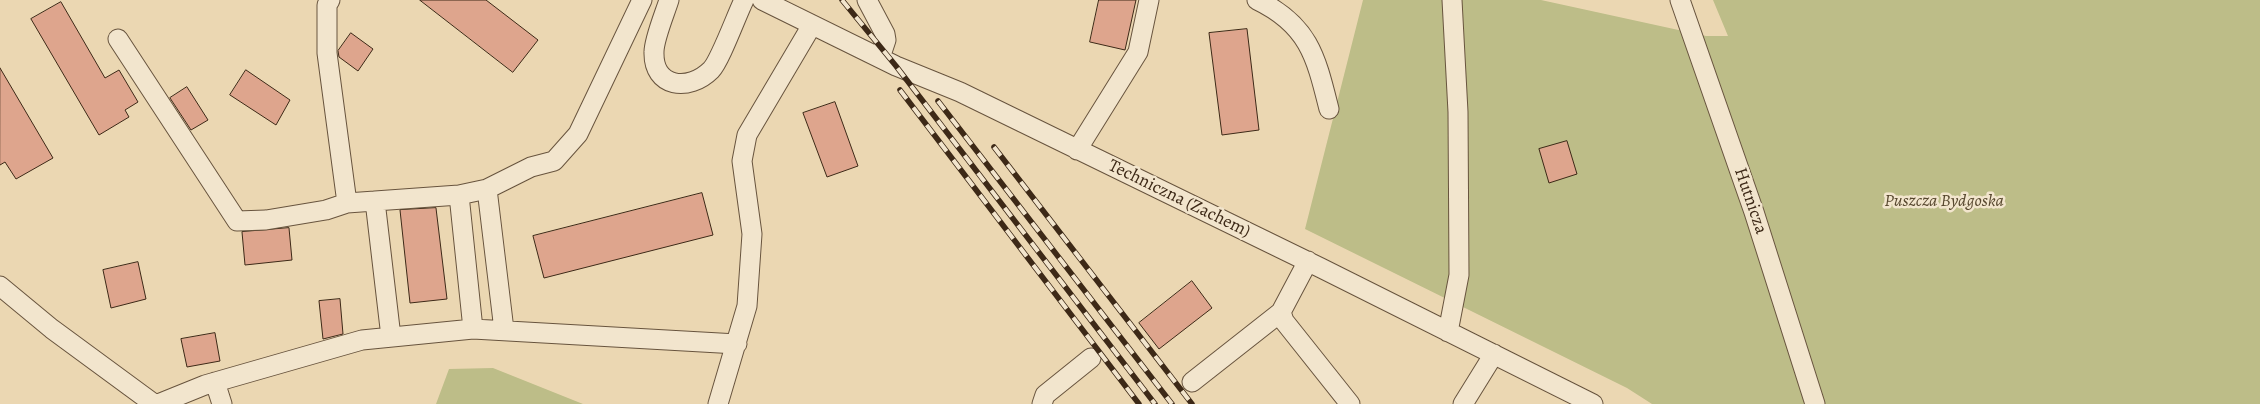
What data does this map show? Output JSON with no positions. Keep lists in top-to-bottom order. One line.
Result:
{"streets":{"street":["Techniczna (Zachem)","Hutnicza"]},"parks":["Puszcza Bydgoska"]}
